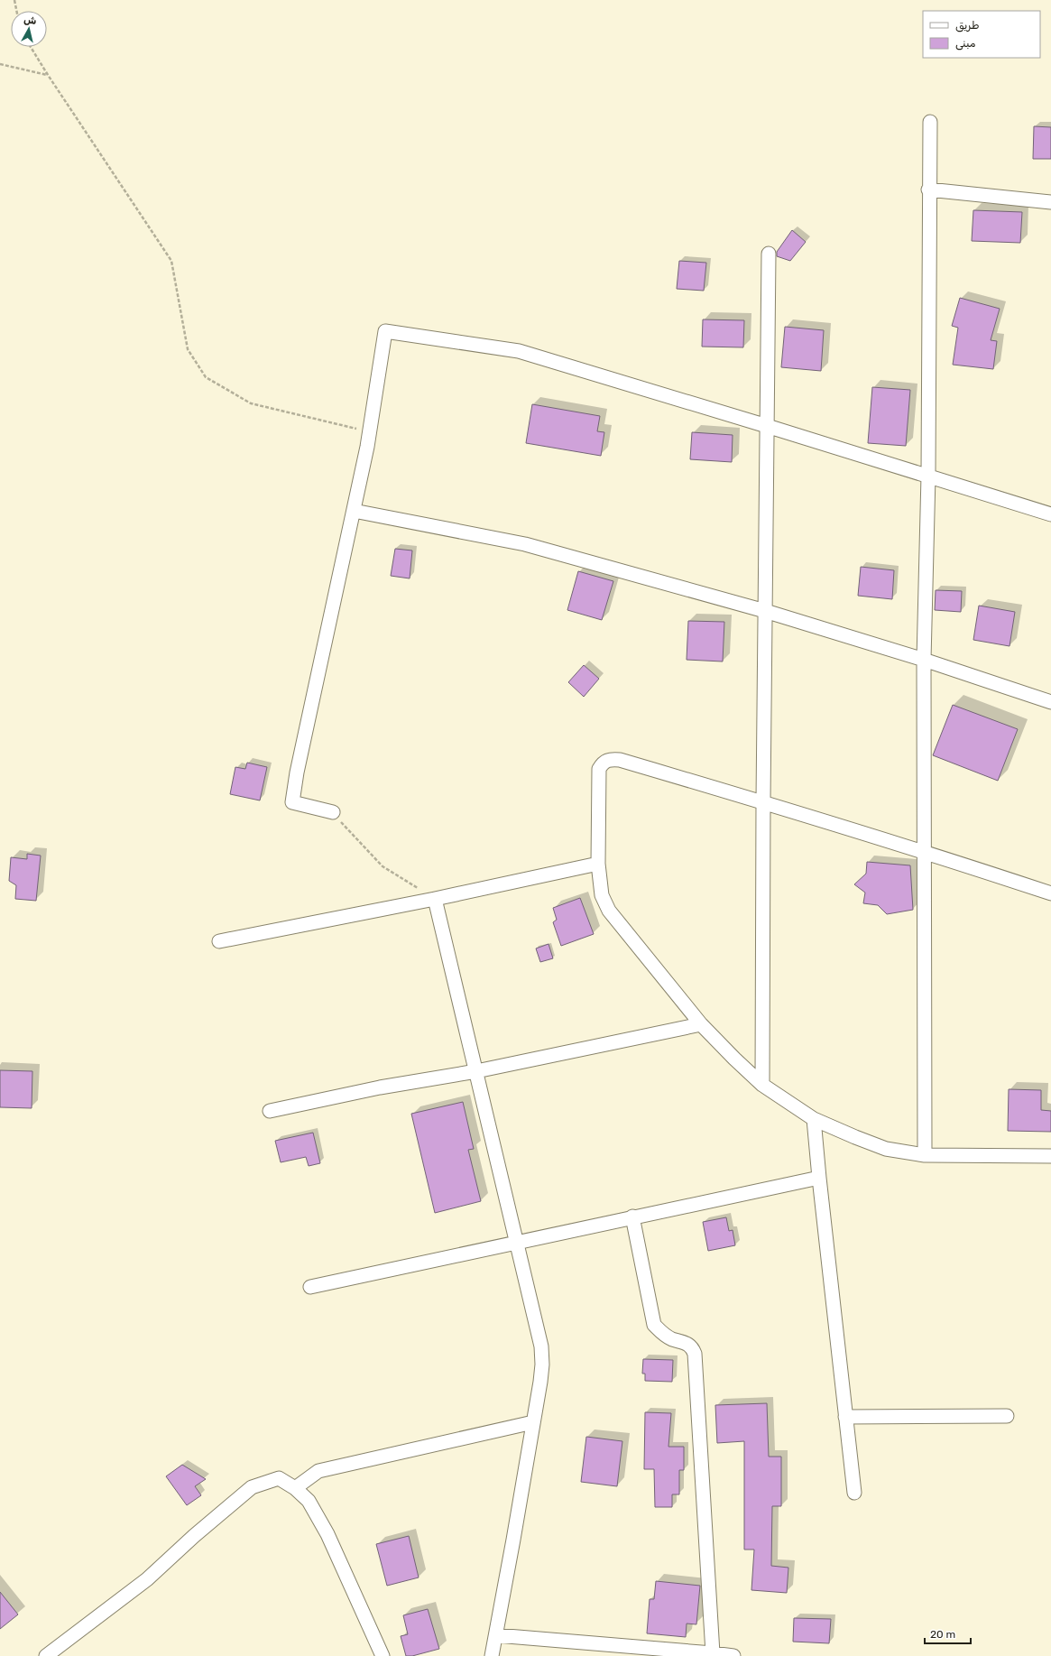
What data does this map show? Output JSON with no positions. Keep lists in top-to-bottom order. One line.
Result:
{"legend":["طريق","مبنى"],"scale_bar":"20 m","north":"top"}
